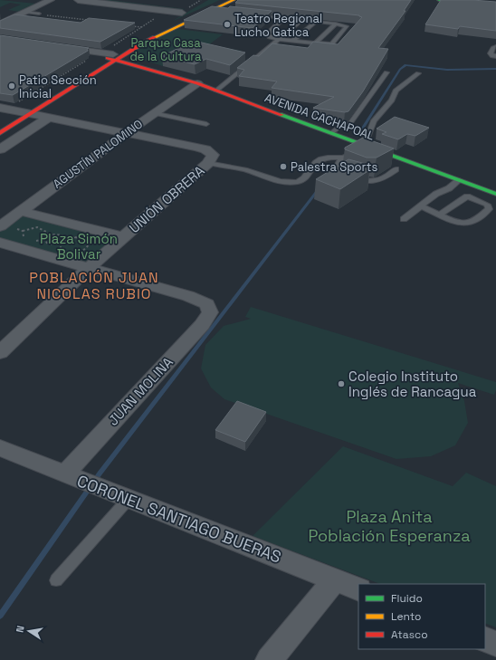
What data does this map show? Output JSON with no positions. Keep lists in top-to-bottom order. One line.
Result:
{"streets":{"main road":["AVENIDA CACHAPOAL"],"street":["AGUSTÍN PALOMINO","UNIÓN OBRERA","JUAN MOLINA","CORONEL SANTIAGO BUERAS"]},"crossings":[["AVENIDA CACHAPOAL","AGUSTÍN PALOMINO"],["UNIÓN OBRERA","JUAN MOLINA"],["JUAN MOLINA","CORONEL SANTIAGO BUERAS"]],"districts":["POBLACIÓN JUAN NICOLAS RUBIO"],"parks":["Parque Casa de la Cultura","Plaza Simón Bolivar","Plaza Anita Población Esperanza"],"places":["Teatro Regional Lucho Gatica","Patio Sección Inicial","Palestra Sports","Colegio Instituto Inglés de Rancagua"],"legend":["Fluido","Lento","Atasco"],"north":"left"}
